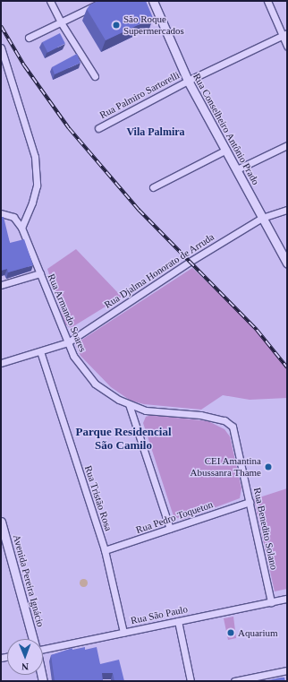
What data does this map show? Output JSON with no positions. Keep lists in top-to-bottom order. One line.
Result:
{"streets":{"main road":["Rua Conselheiro Antônio Prado","Avenida Pereira Ignácio"],"street":["Rua Palmiro Sartorelli","Rua Djalma Honorato de Arruda","Rua Armando Soares","Rua Tristão Rosa","Rua Pedro Toqueton","Rua Benedito Solano","Rua São Paulo"]},"crossings":[["Rua Palmiro Sartorelli","Rua Conselheiro Antônio Prado"],["Rua Conselheiro Antônio Prado","Rua Djalma Honorato de Arruda"],["Rua Djalma Honorato de Arruda","Rua Armando Soares"],["Rua Djalma Honorato de Arruda","Rua Tristão Rosa"],["Rua Armando Soares","Rua Benedito Solano"],["Rua Tristão Rosa","Rua Pedro Toqueton"],["Rua Tristão Rosa","Rua São Paulo"],["Rua Pedro Toqueton","Rua Benedito Solano"],["Rua Benedito Solano","Rua São Paulo"]],"districts":["Vila Palmira","Parque Residencial São Camilo"],"places":["São Roque Supermercados","CEI Amantina Abussanra Thame","Aquarium"],"north":"bottom"}
